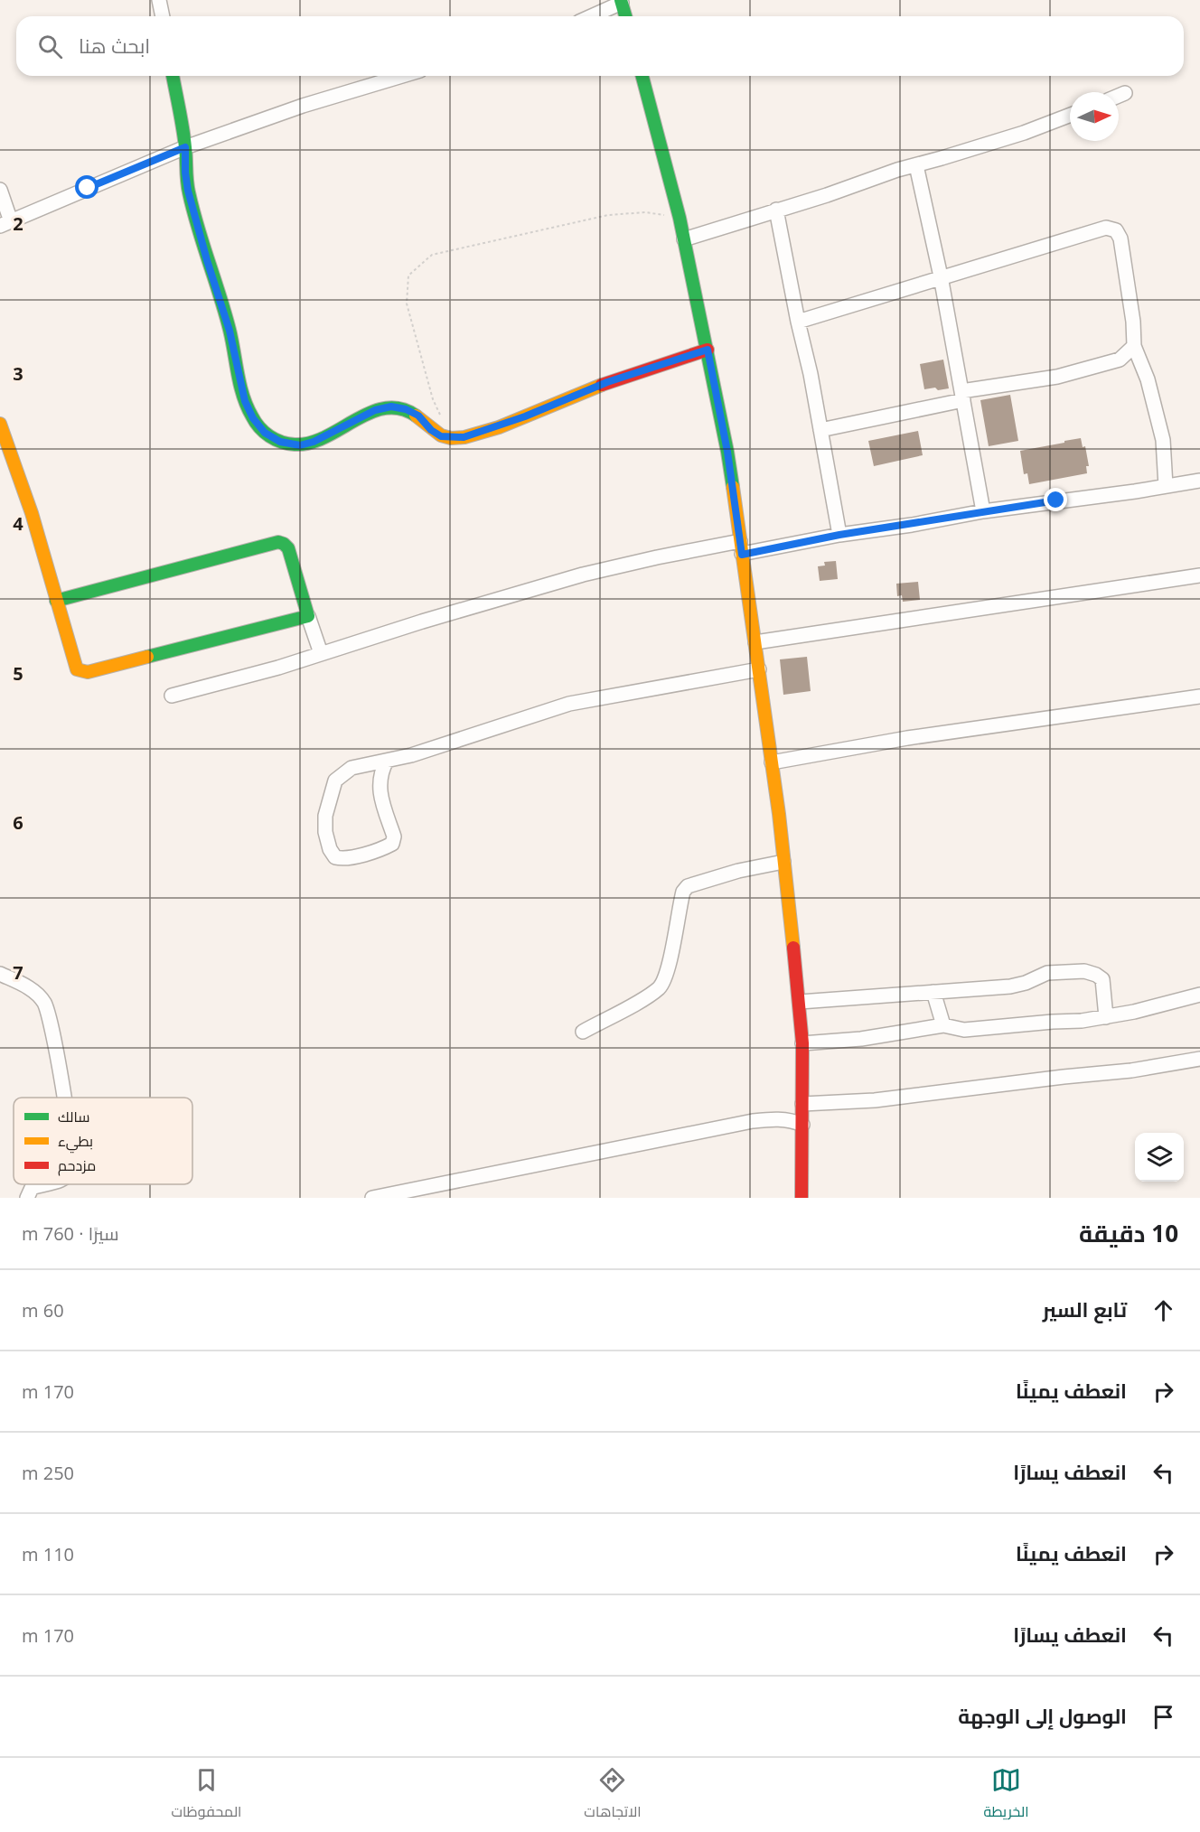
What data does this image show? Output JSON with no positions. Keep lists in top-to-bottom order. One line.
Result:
{"legend":["سالك","بطيء","مزدحم"],"north":"right","page":{"search":"ابحث هنا","heading":["10 دقيقة","سيرًا · 760 m"],"list":[["تابع السير","60 m"],["انعطف يمينًا","170 m"],["انعطف يسارًا","250 m"],["انعطف يمينًا","110 m"],["انعطف يسارًا","170 m"],"الوصول إلى الوجهة"],"nav":["الخريطة","الاتجاهات","المحفوظات"]},"grid":{"rows":["2","3","4","5","6","7"]}}
